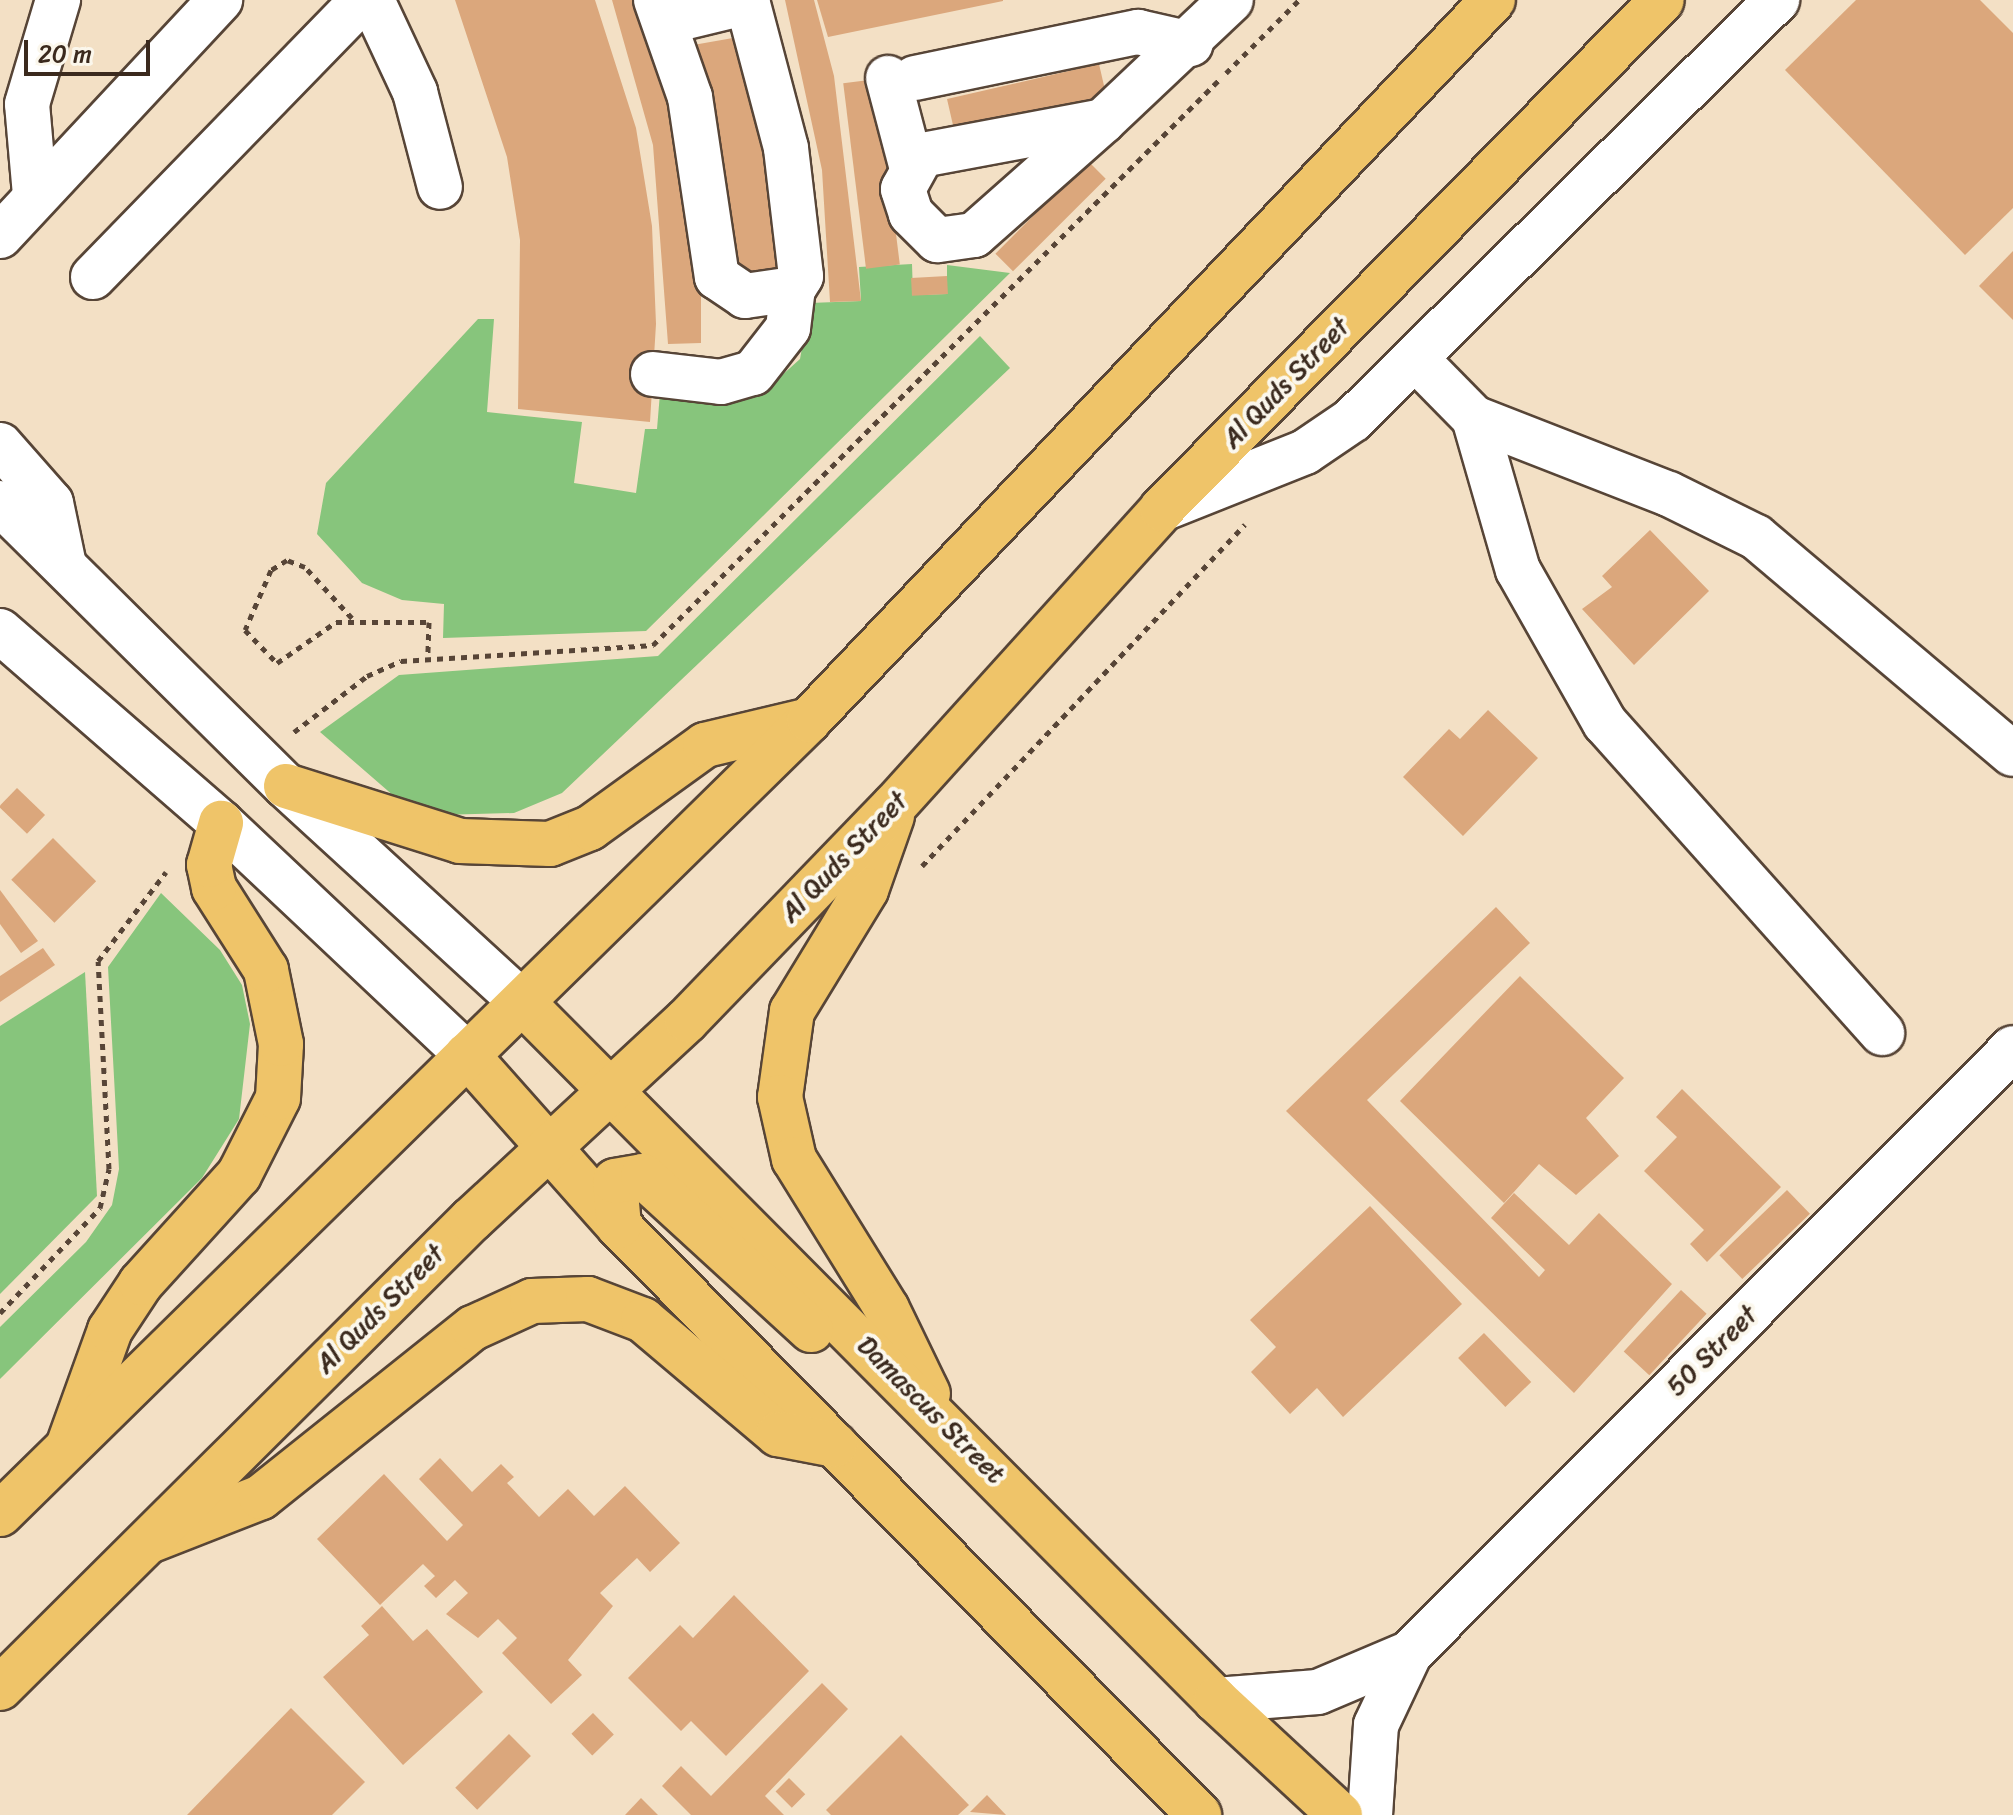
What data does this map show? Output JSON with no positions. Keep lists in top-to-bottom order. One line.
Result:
{"streets":{"main road":["Al Quds Street","Damascus Street"],"street":["50 Street"]},"crossings":[["Al Quds Street","Damascus Street"],["50 Street","Damascus Street"]],"scale_bar":"20 m"}
